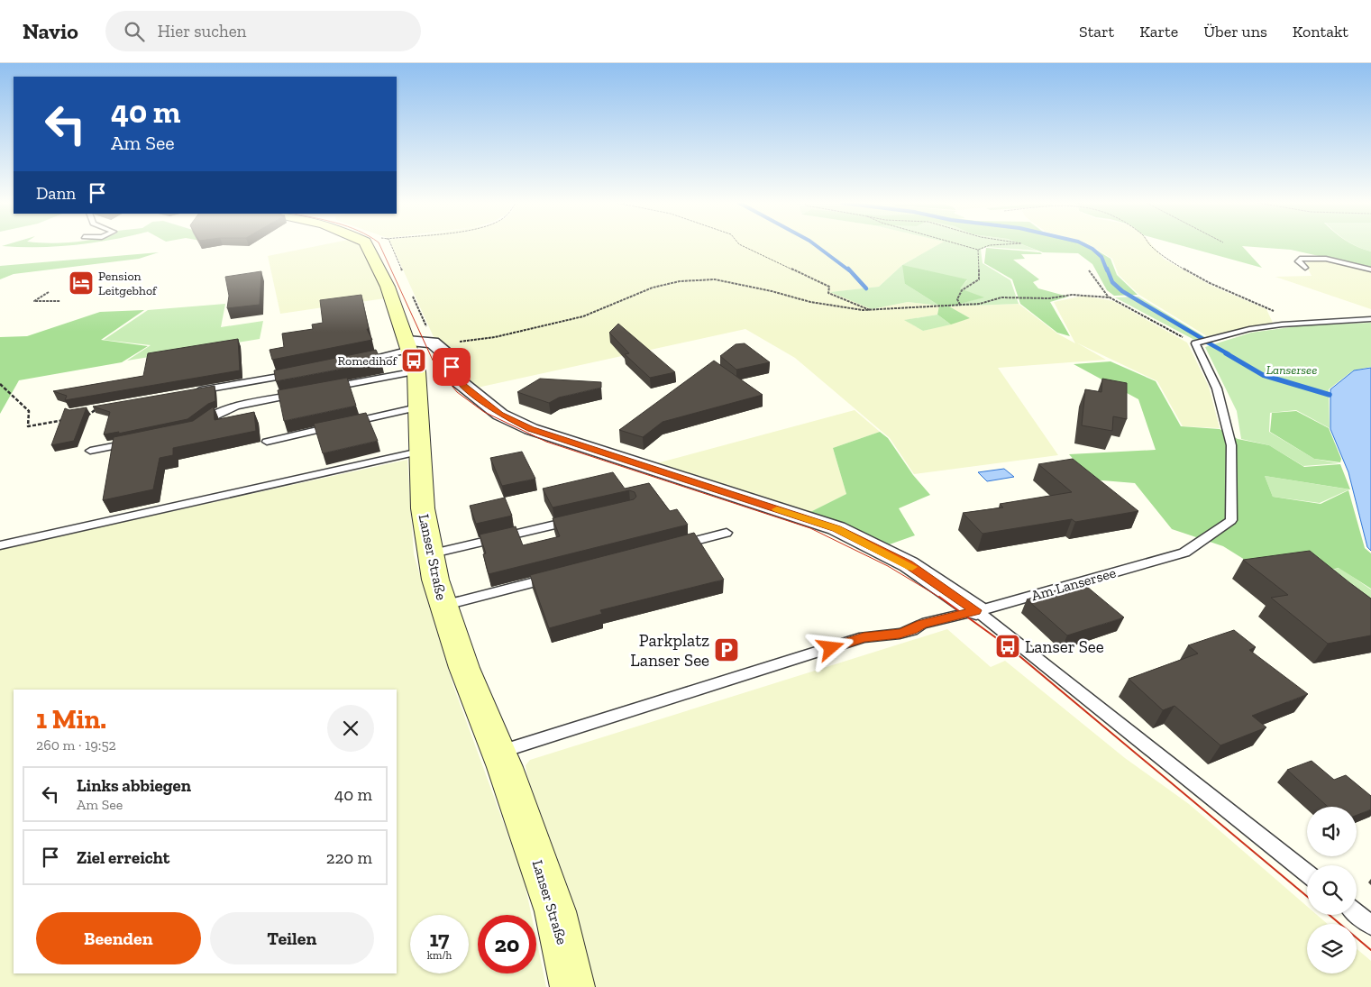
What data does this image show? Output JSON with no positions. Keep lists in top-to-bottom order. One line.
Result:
{"streets":{"main road":["Lanser Straße"],"lane":["Am Lansersee"]},"parks":["Lansersee"],"places":{"hotel":["Pension Leitgebhof"],"bus stop":["Romedihof","Lanser See"],"parking":["Parkplatz Lanser See"]},"page":{"header":"Navio","search":"Hier suchen","nav":["Start","Karte","Über uns","Kontakt"],"turn":["40 m","Am See"],"then":"Dann","heading":["1 Min.","260 m · 19:52"],"list":[{"name":"Links abbiegen","note":"Am See","value":"40 m"},{"name":"Ziel erreicht","value":"220 m"}],"buttons":["Beenden","Teilen"],"speed":"17 km/h","limit":"20"}}
